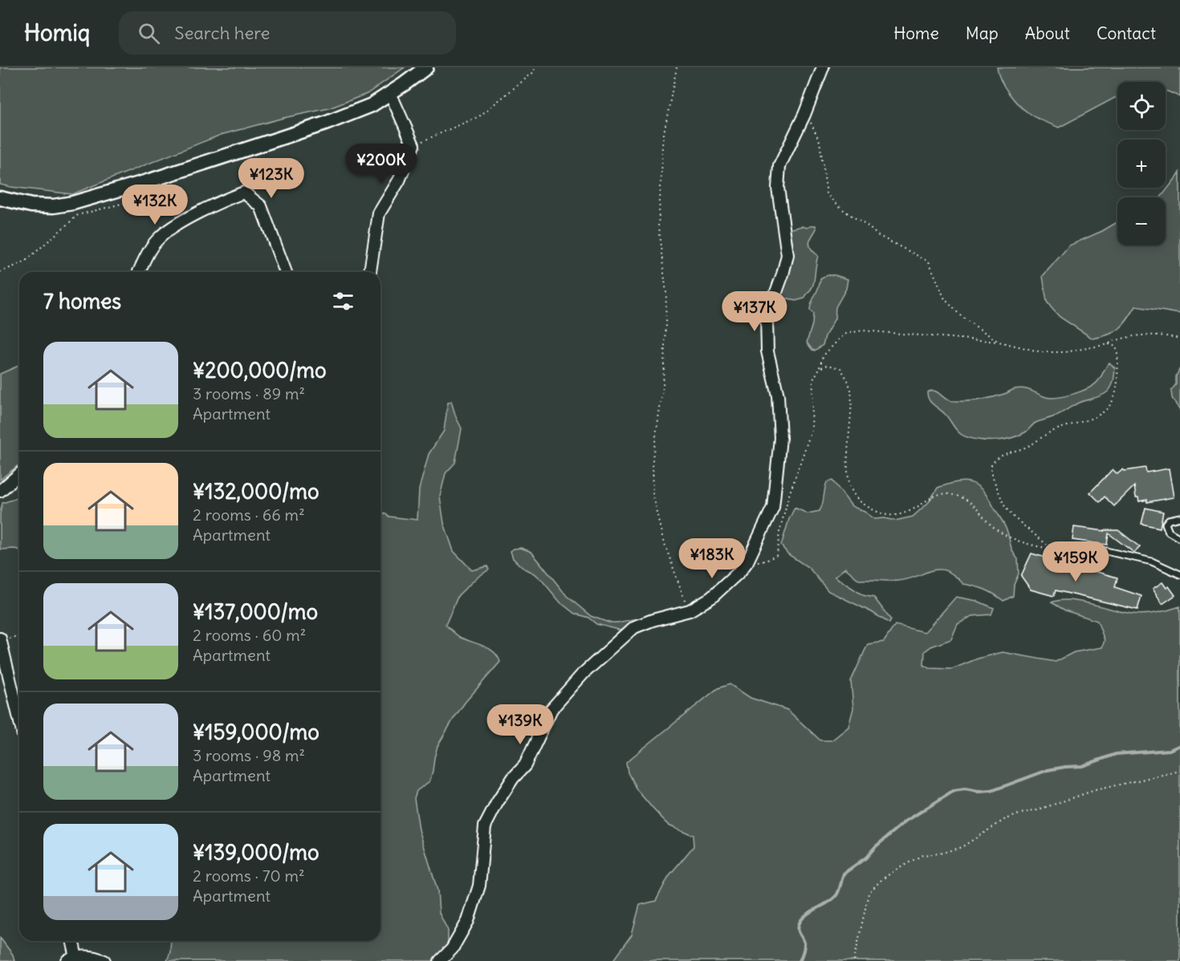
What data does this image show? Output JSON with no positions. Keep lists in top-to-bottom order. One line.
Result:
{"page":{"header":"Homiq","search":"Search here","nav":["Home","Map","About","Contact"],"map_buttons":["+","−"],"price":["¥200K","¥123K","¥132K","¥137K","¥183K","¥159K","¥139K"],"heading":"7 homes","list":[{"name":"¥200,000/mo","note":"3 rooms · 89 m² · Apartment"},{"name":"¥132,000/mo","note":"2 rooms · 66 m² · Apartment"},{"name":"¥137,000/mo","note":"2 rooms · 60 m² · Apartment"},{"name":"¥159,000/mo","note":"3 rooms · 98 m² · Apartment"},{"name":"¥139,000/mo","note":"2 rooms · 70 m² · Apartment"}]}}
